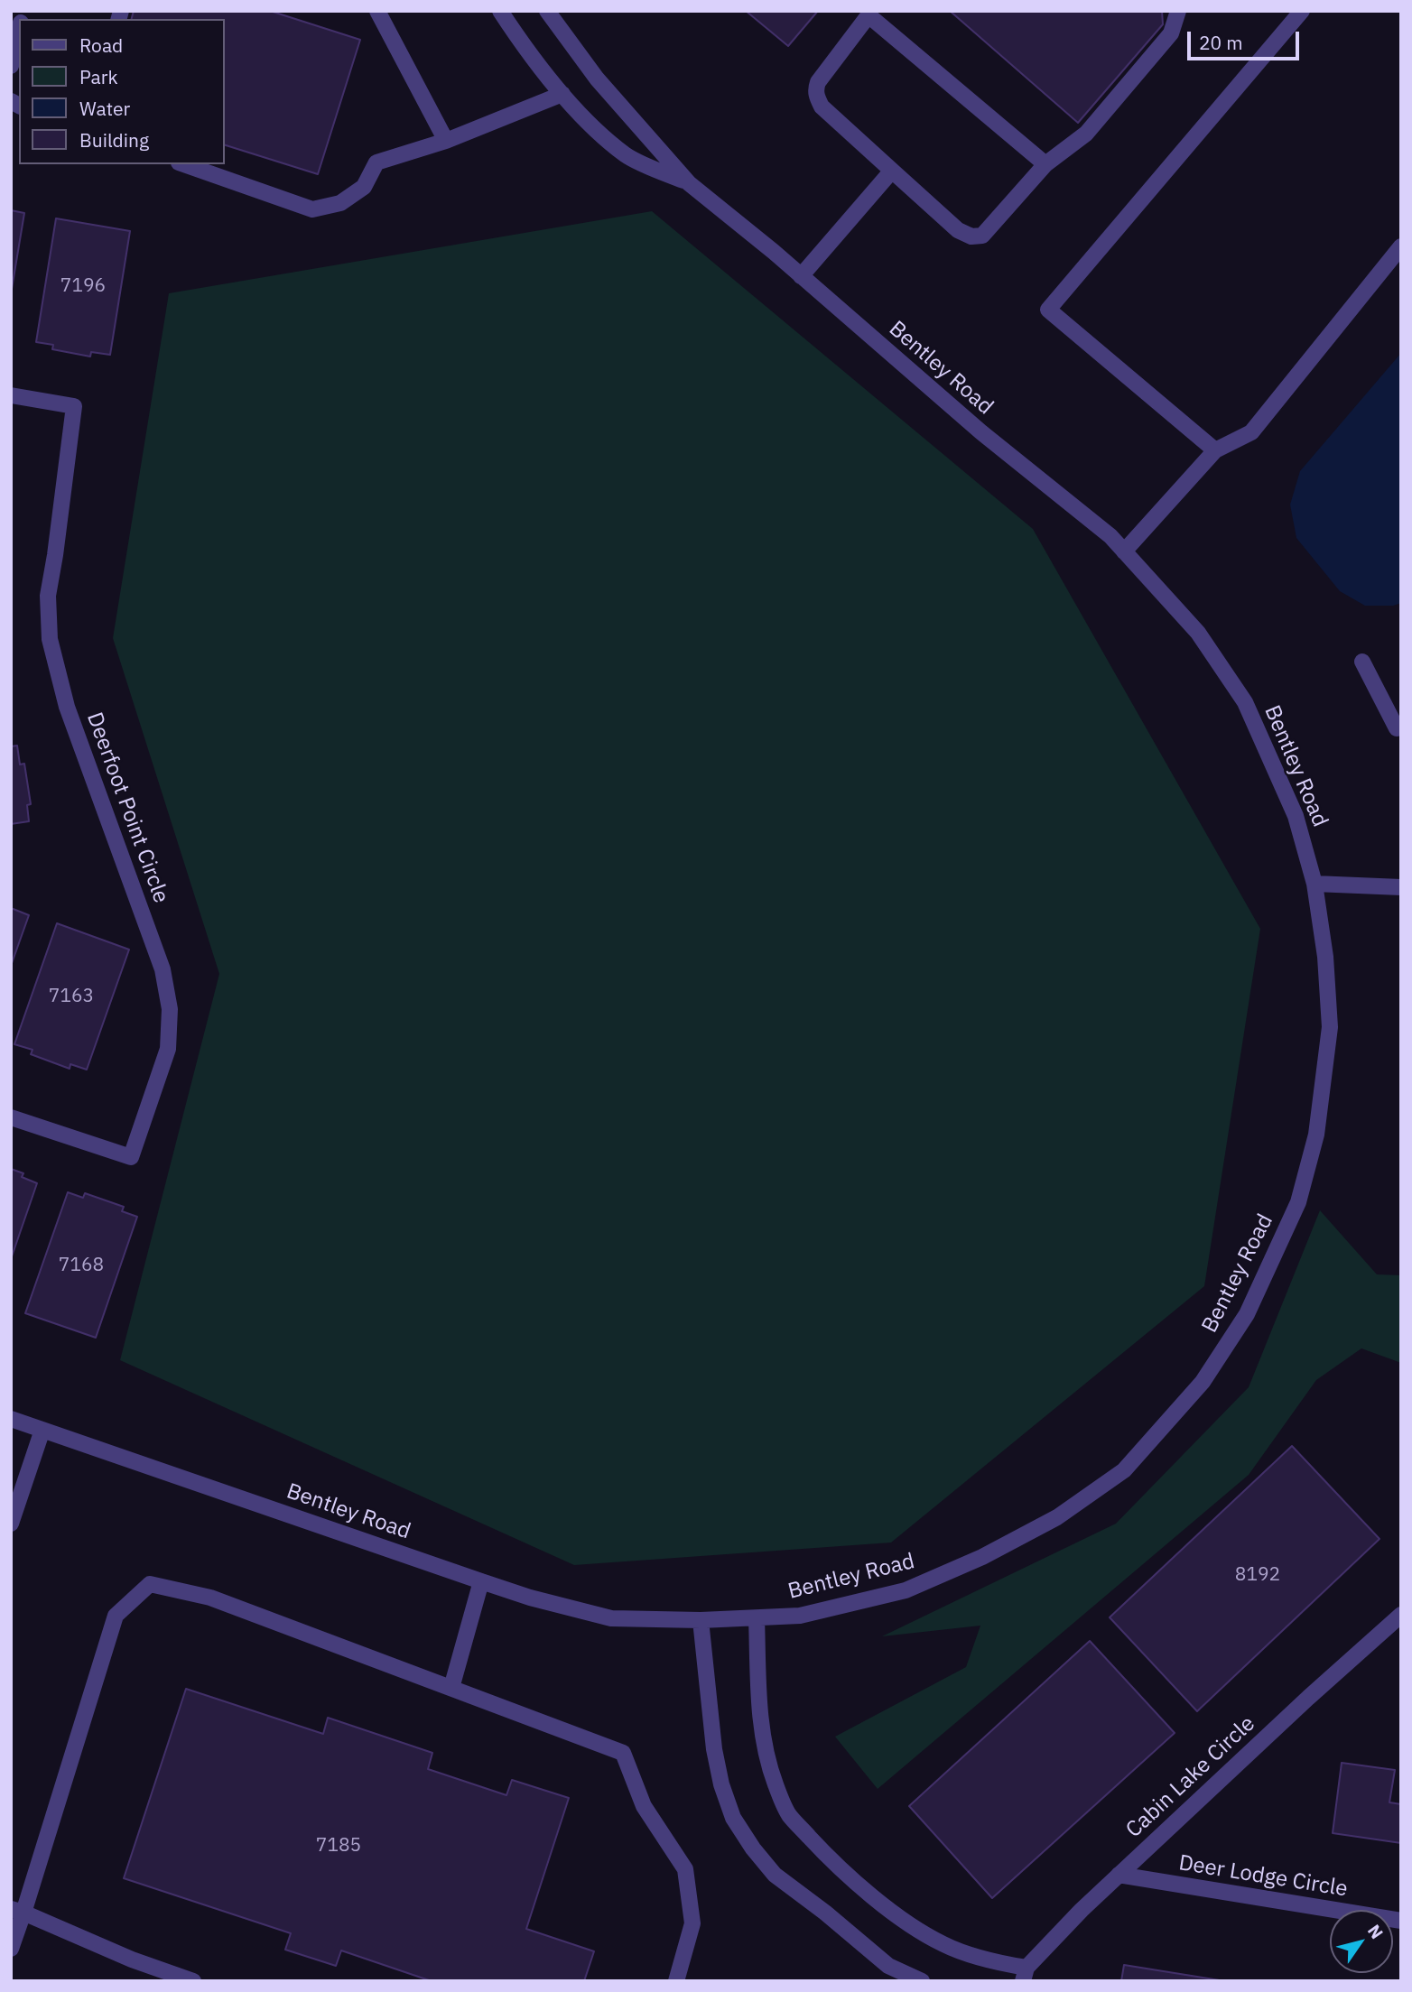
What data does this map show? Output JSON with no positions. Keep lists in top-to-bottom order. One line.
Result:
{"streets":{"street":["Bentley Road","Deerfoot Point Circle","Cabin Lake Circle","Deer Lodge Circle"]},"crossings":[["Cabin Lake Circle","Deer Lodge Circle"]],"house_numbers":["7196","7163","7168","8192","7185"],"legend":["Road","Park","Water","Building"],"scale_bar":"20 m","north":"top right"}
